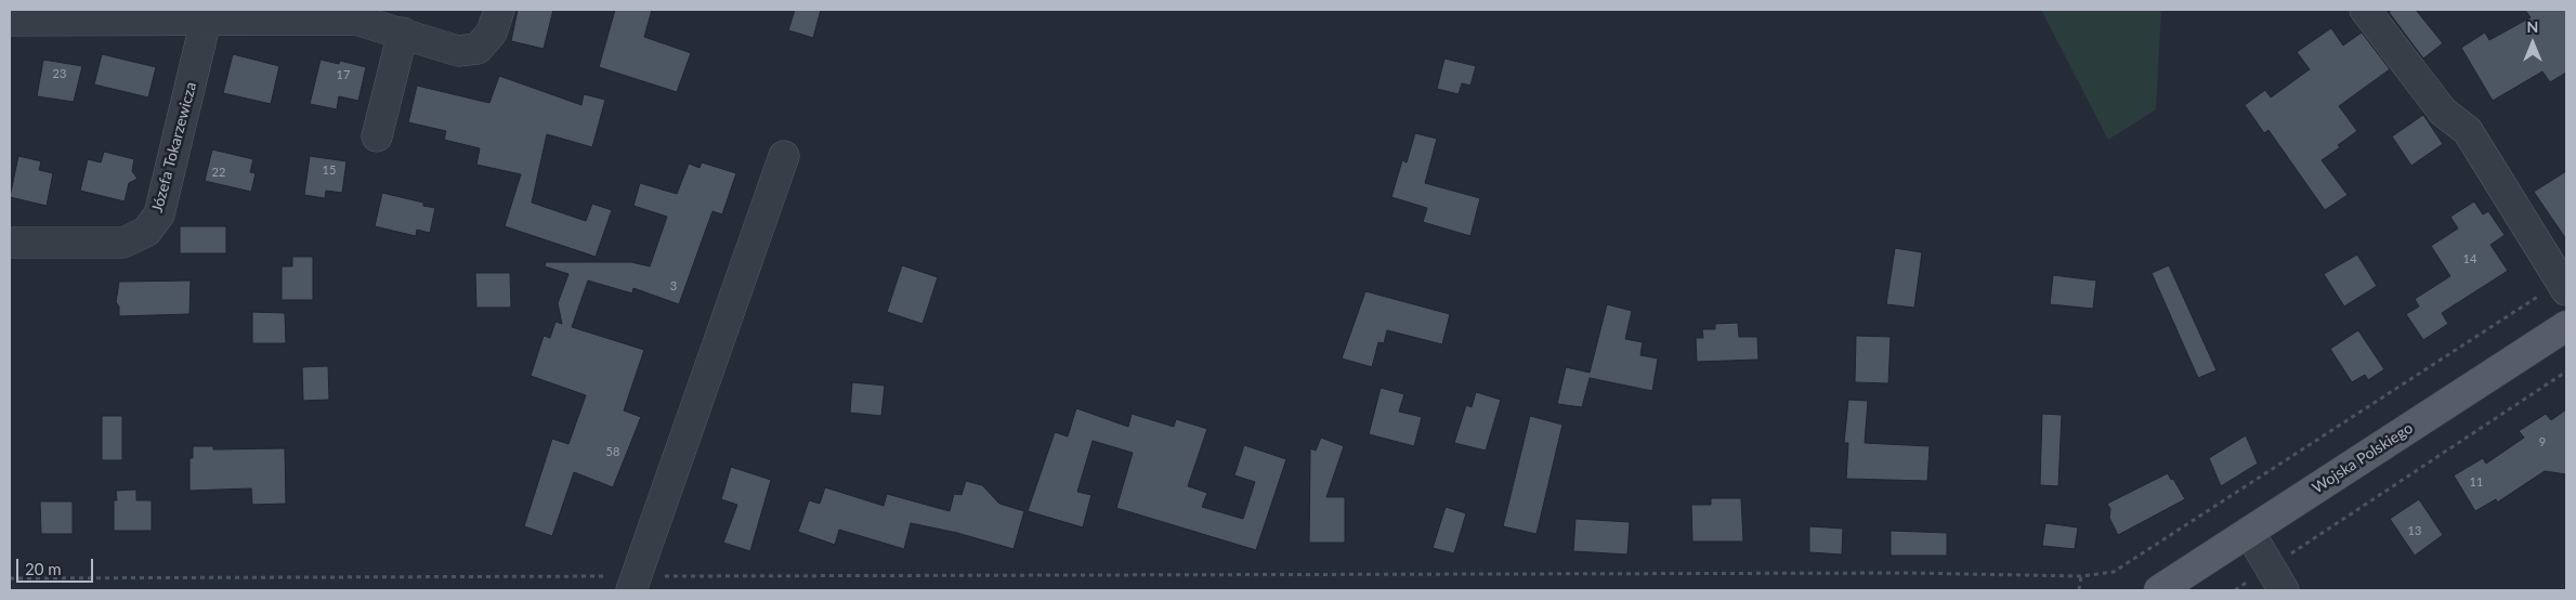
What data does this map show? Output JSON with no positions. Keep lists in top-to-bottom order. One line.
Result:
{"streets":{"main road":["Wojska Polskiego"],"street":["Józefa Tokarzewicza"]},"house_numbers":["23","17","15","22","14","3","9","58","11","13"],"scale_bar":"20 m","north":"top"}
